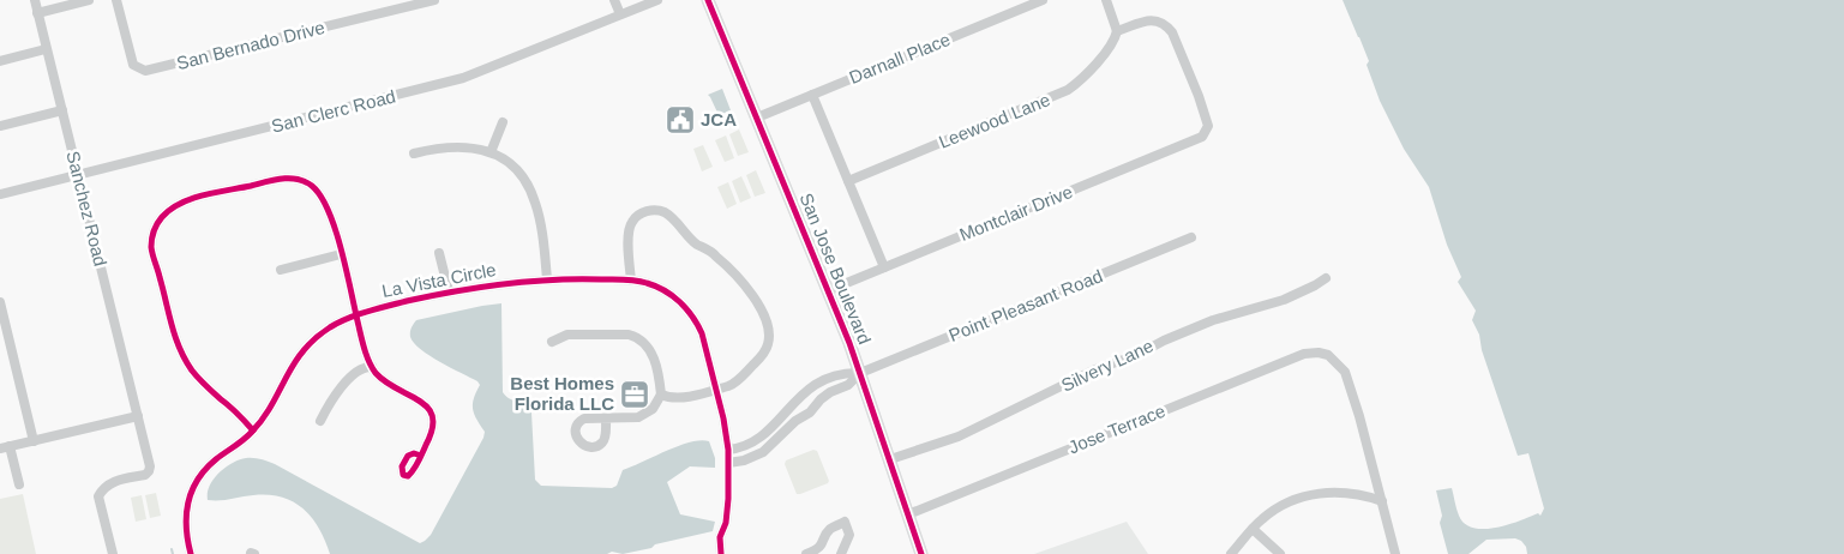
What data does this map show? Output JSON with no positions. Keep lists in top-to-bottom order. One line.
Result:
{"streets":{"main road":["San Jose Boulevard"],"street":["San Bernado Drive","Darnall Place","San Clerc Road","Leewood Lane","Sanchez Road","Montclair Drive","La Vista Circle","Point Pleasant Road","Silvery Lane","Jose Terrace"]},"crossings":[["Darnall Place","San Jose Boulevard"],["San Clerc Road","Sanchez Road"],["Leewood Lane","Montclair Drive"],["Montclair Drive","San Jose Boulevard"],["San Jose Boulevard","Point Pleasant Road"],["San Jose Boulevard","Silvery Lane"],["San Jose Boulevard","Jose Terrace"],["La Vista Circle","Point Pleasant Road"]],"places":{"public building":["JCA"],"office":["Best Homes Florida LLC"]}}
